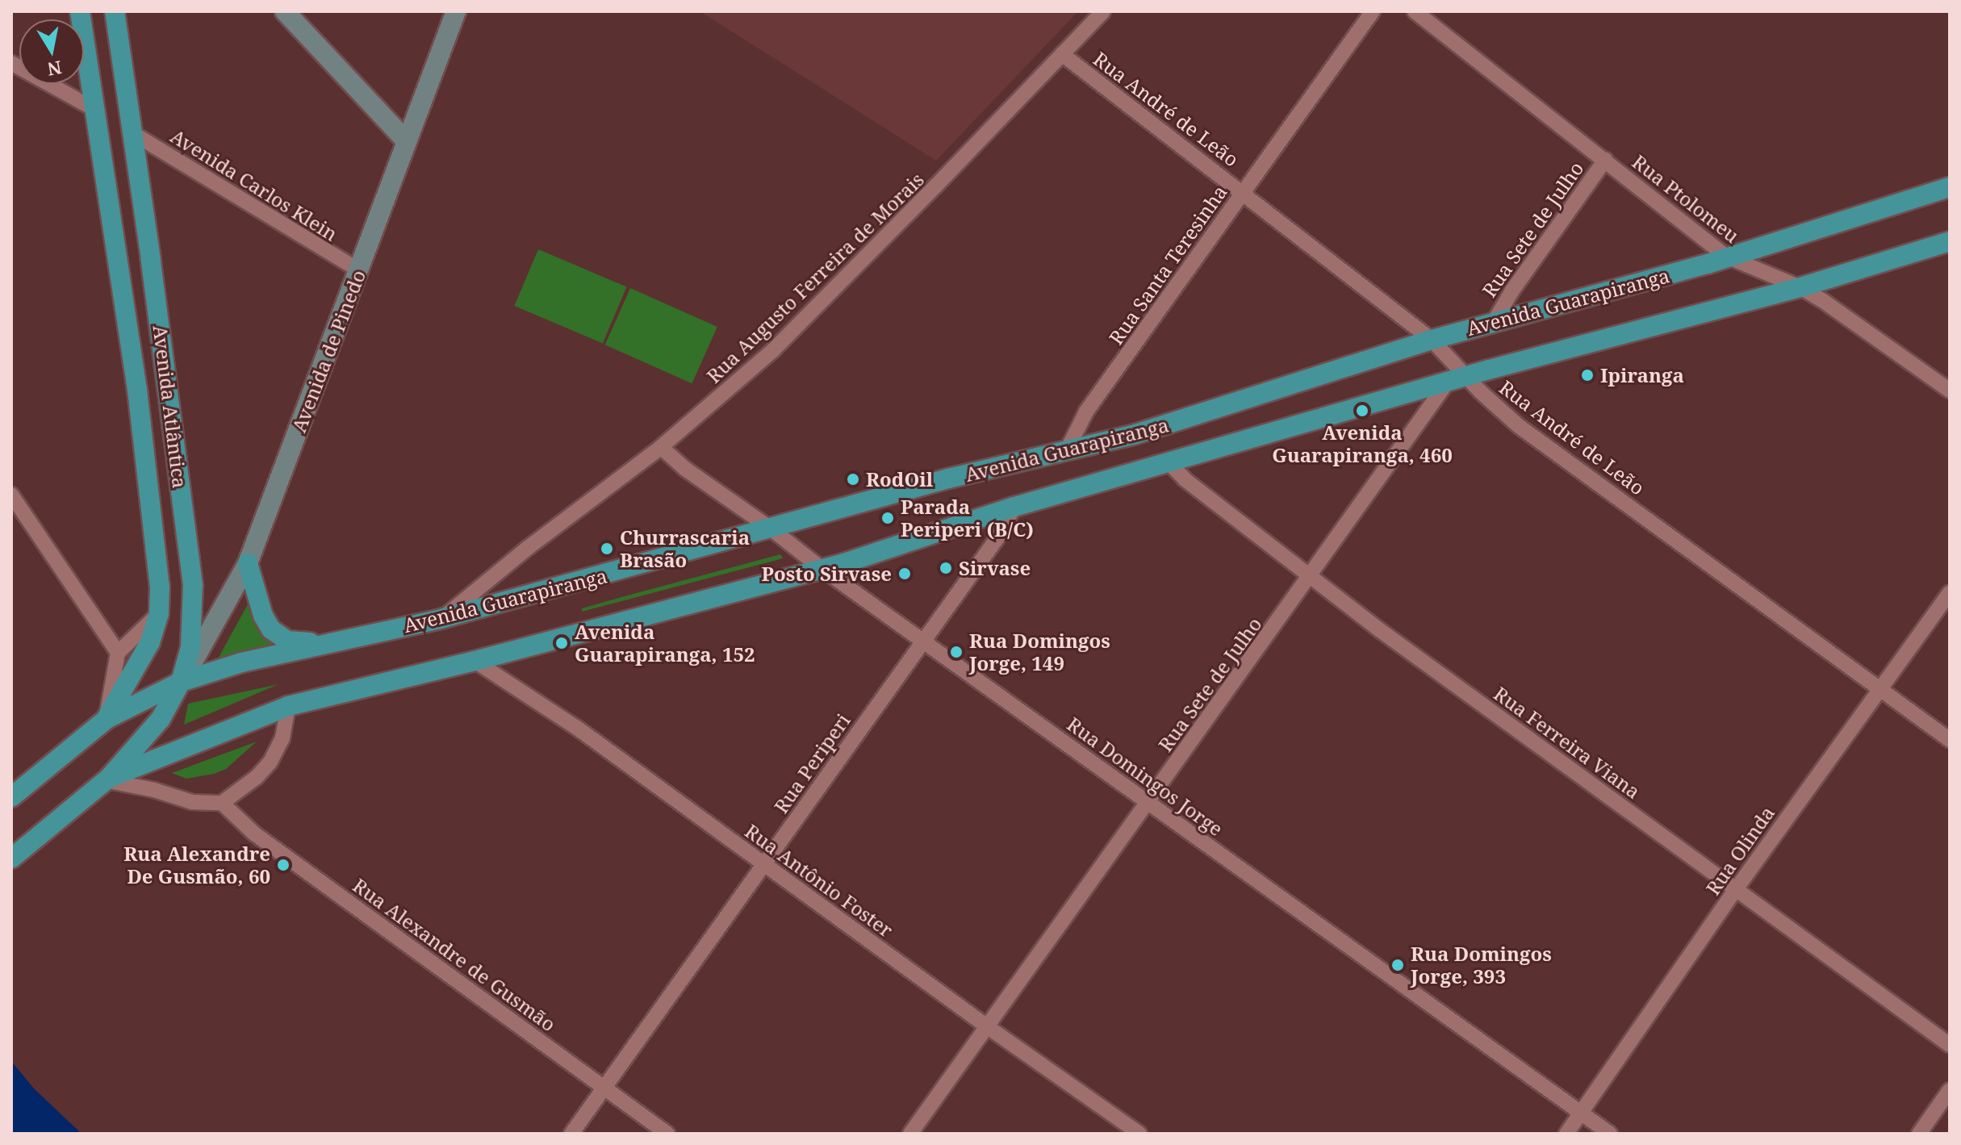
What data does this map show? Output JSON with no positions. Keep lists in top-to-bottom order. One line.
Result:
{"streets":{"main road":["Avenida Guarapiranga","Avenida Atlântica"],"street":["Rua André de Leão","Avenida Carlos Klein","Rua Ptolomeu","Rua Sete de Julho","Rua Santa Teresinha","Rua Augusto Ferreira de Morais","Avenida de Pinedo","Rua Ferreira Viana","Rua Periperi","Rua Domingos Jorge","Rua Olinda","Rua Antônio Foster","Rua Alexandre de Gusmão"]},"crossings":[["Rua André de Leão","Rua Sete de Julho"],["Rua André de Leão","Rua Santa Teresinha"],["Rua André de Leão","Rua Augusto Ferreira de Morais"],["Rua André de Leão","Avenida Guarapiranga"],["Rua André de Leão","Rua Olinda"],["Avenida Carlos Klein","Avenida de Pinedo"],["Avenida Carlos Klein","Avenida Atlântica"],["Rua Ptolomeu","Rua Sete de Julho"],["Rua Ptolomeu","Avenida Guarapiranga"],["Rua Sete de Julho","Avenida Guarapiranga"],["Rua Sete de Julho","Rua Ferreira Viana"],["Rua Sete de Julho","Rua Domingos Jorge"],["Rua Sete de Julho","Rua Antônio Foster"],["Rua Santa Teresinha","Avenida Guarapiranga"],["Rua Augusto Ferreira de Morais","Avenida Guarapiranga"],["Rua Augusto Ferreira de Morais","Rua Domingos Jorge"],["Avenida Guarapiranga","Avenida de Pinedo"],["Avenida Guarapiranga","Avenida Atlântica"],["Avenida Guarapiranga","Rua Ferreira Viana"],["Avenida Guarapiranga","Rua Periperi"],["Avenida Guarapiranga","Rua Domingos Jorge"],["Avenida Guarapiranga","Rua Antônio Foster"],["Avenida de Pinedo","Avenida Atlântica"],["Rua Ferreira Viana","Rua Olinda"],["Rua Periperi","Rua Domingos Jorge"],["Rua Periperi","Rua Antônio Foster"],["Rua Periperi","Rua Alexandre de Gusmão"],["Rua Domingos Jorge","Rua Olinda"]],"places":["Ipiranga","Avenida Guarapiranga, 460","RodOil","Parada Periperi (B/C)","Churrascaria Brasão","Sirvase","Posto Sirvase","Avenida Guarapiranga, 152","Rua Domingos Jorge, 149","Rua Alexandre De Gusmão, 60","Rua Domingos Jorge, 393"],"north":"bottom"}
